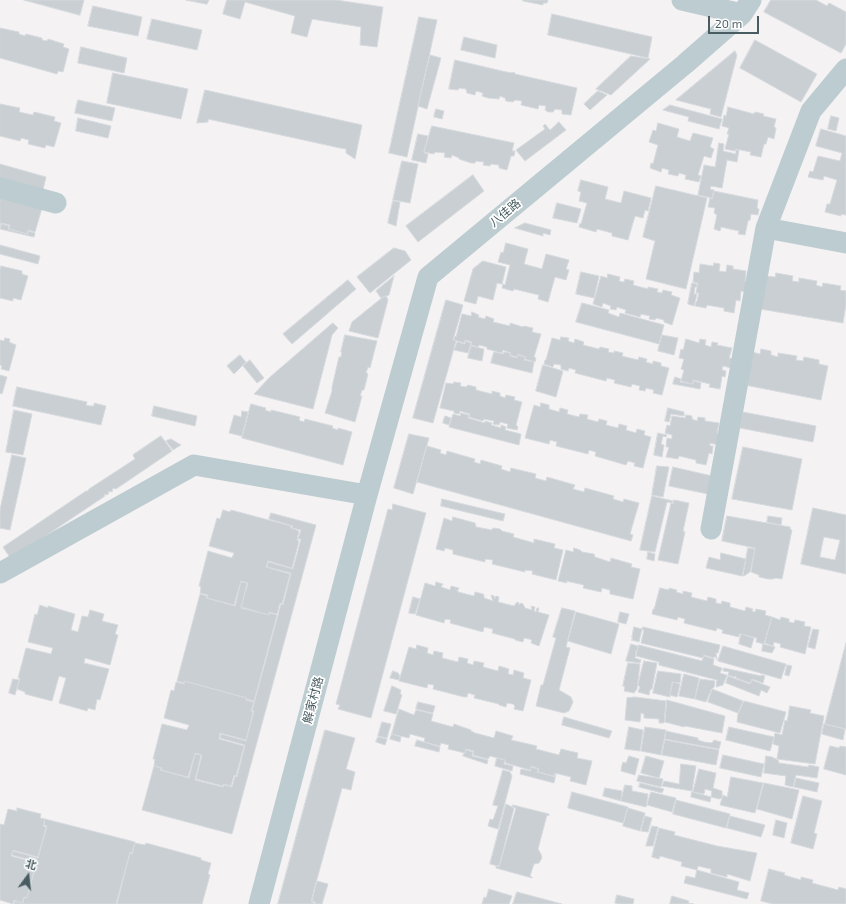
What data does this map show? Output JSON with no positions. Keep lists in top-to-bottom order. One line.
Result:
{"streets":{"street":["八佳路","解家村路"]},"crossings":[["八佳路","解家村路"]],"scale_bar":"20 m","north":"top"}
